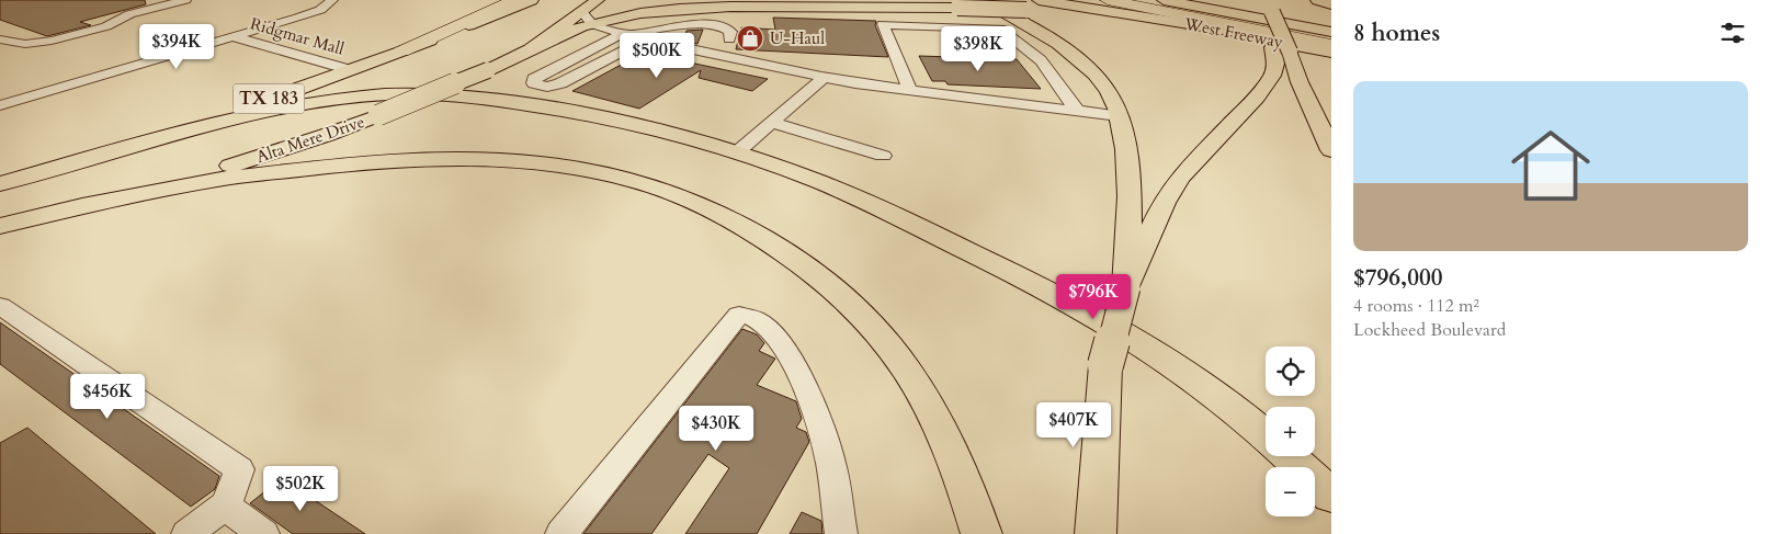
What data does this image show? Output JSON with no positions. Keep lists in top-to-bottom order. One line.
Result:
{"streets":{"highway":["West Freeway"],"main road":["TX 183","Alta Mere Drive"],"street":["Ridgmar Mall"]},"crossings":[["Ridgmar Mall","TX 183"]],"places":{"shop":["U-Haul"]},"page":{"heading":"8 homes","price":["$394K","$398K","$500K","$796K","$456K","$407K","$430K","$502K"],"list":[{"name":"$796,000","note":"4 rooms · 112 m² · Lockheed Boulevard"}],"map_buttons":["+","−"]}}
